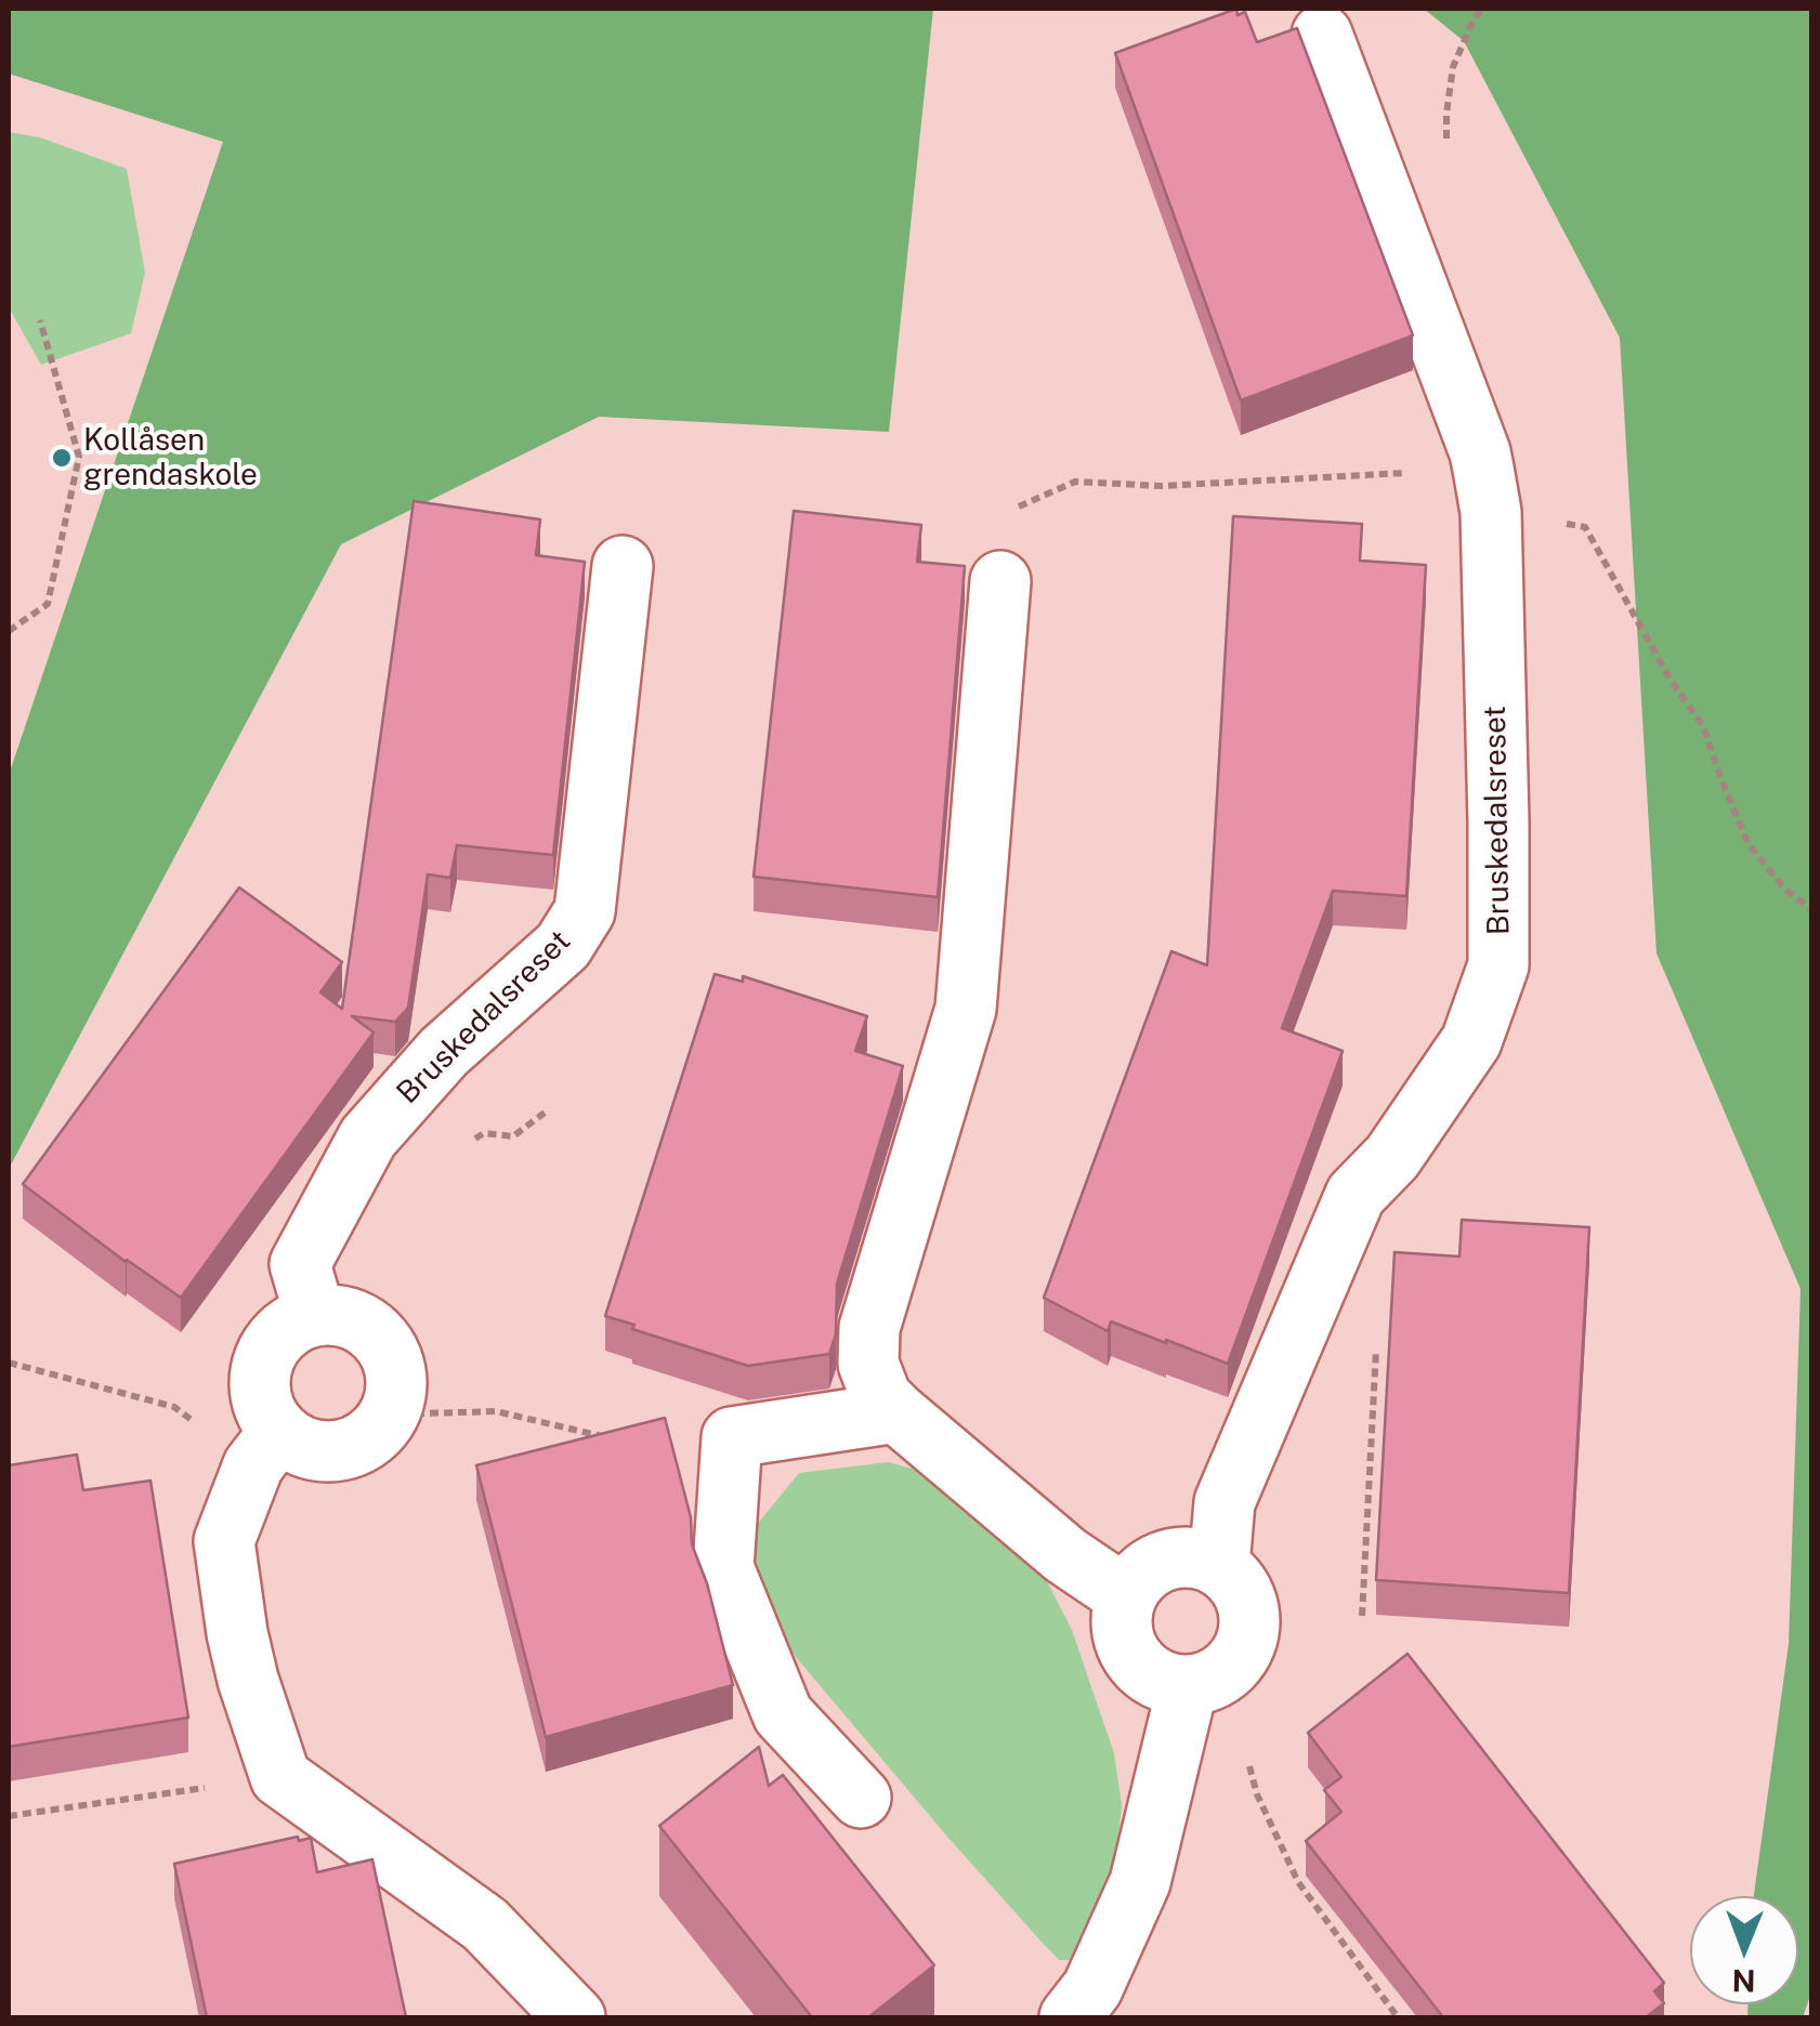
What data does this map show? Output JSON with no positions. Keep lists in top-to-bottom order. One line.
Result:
{"streets":{"street":["Bruskedalsreset"]},"places":["Kollåsen grendaskole"],"north":"bottom"}
